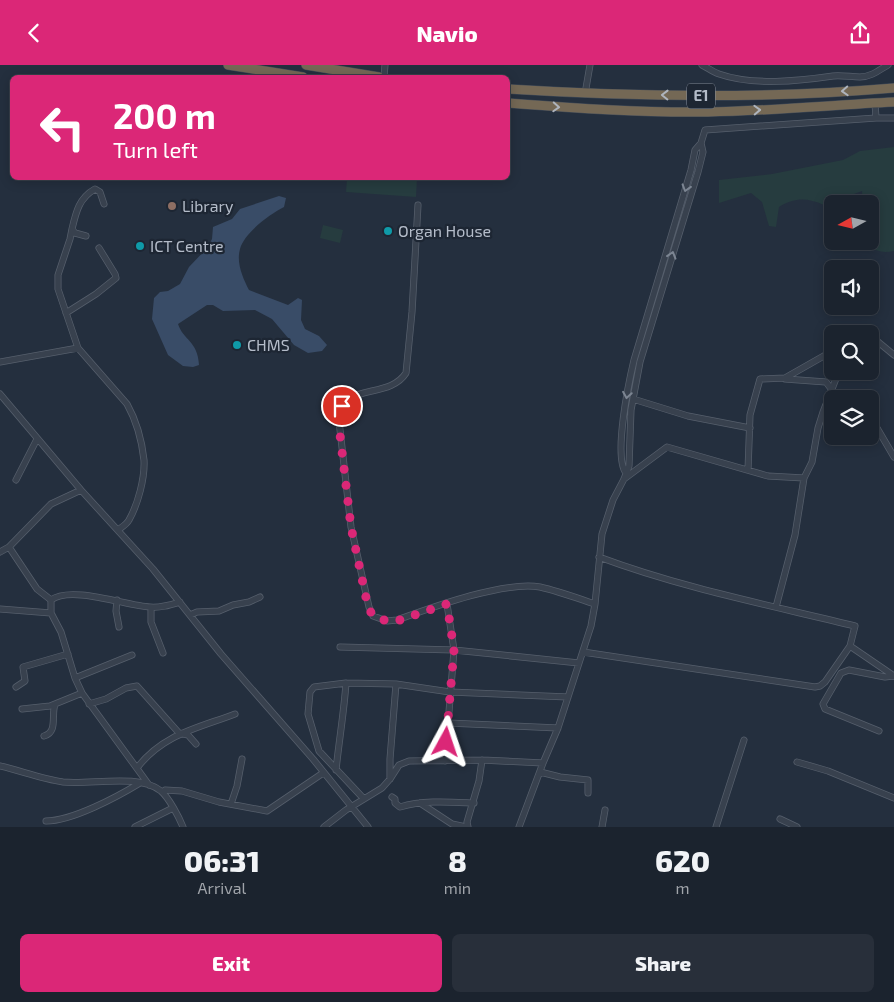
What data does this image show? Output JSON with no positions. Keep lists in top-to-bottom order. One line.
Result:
{"streets":{"highway":["E1"]},"places":["Library","Organ House","ICT Centre","CHMS"],"north":"left","page":{"header":"Navio","turn":["200 m","Turn left"],"eta":["06:31","Arrival","8","min","620","m"],"buttons":["Exit","Share"]}}
